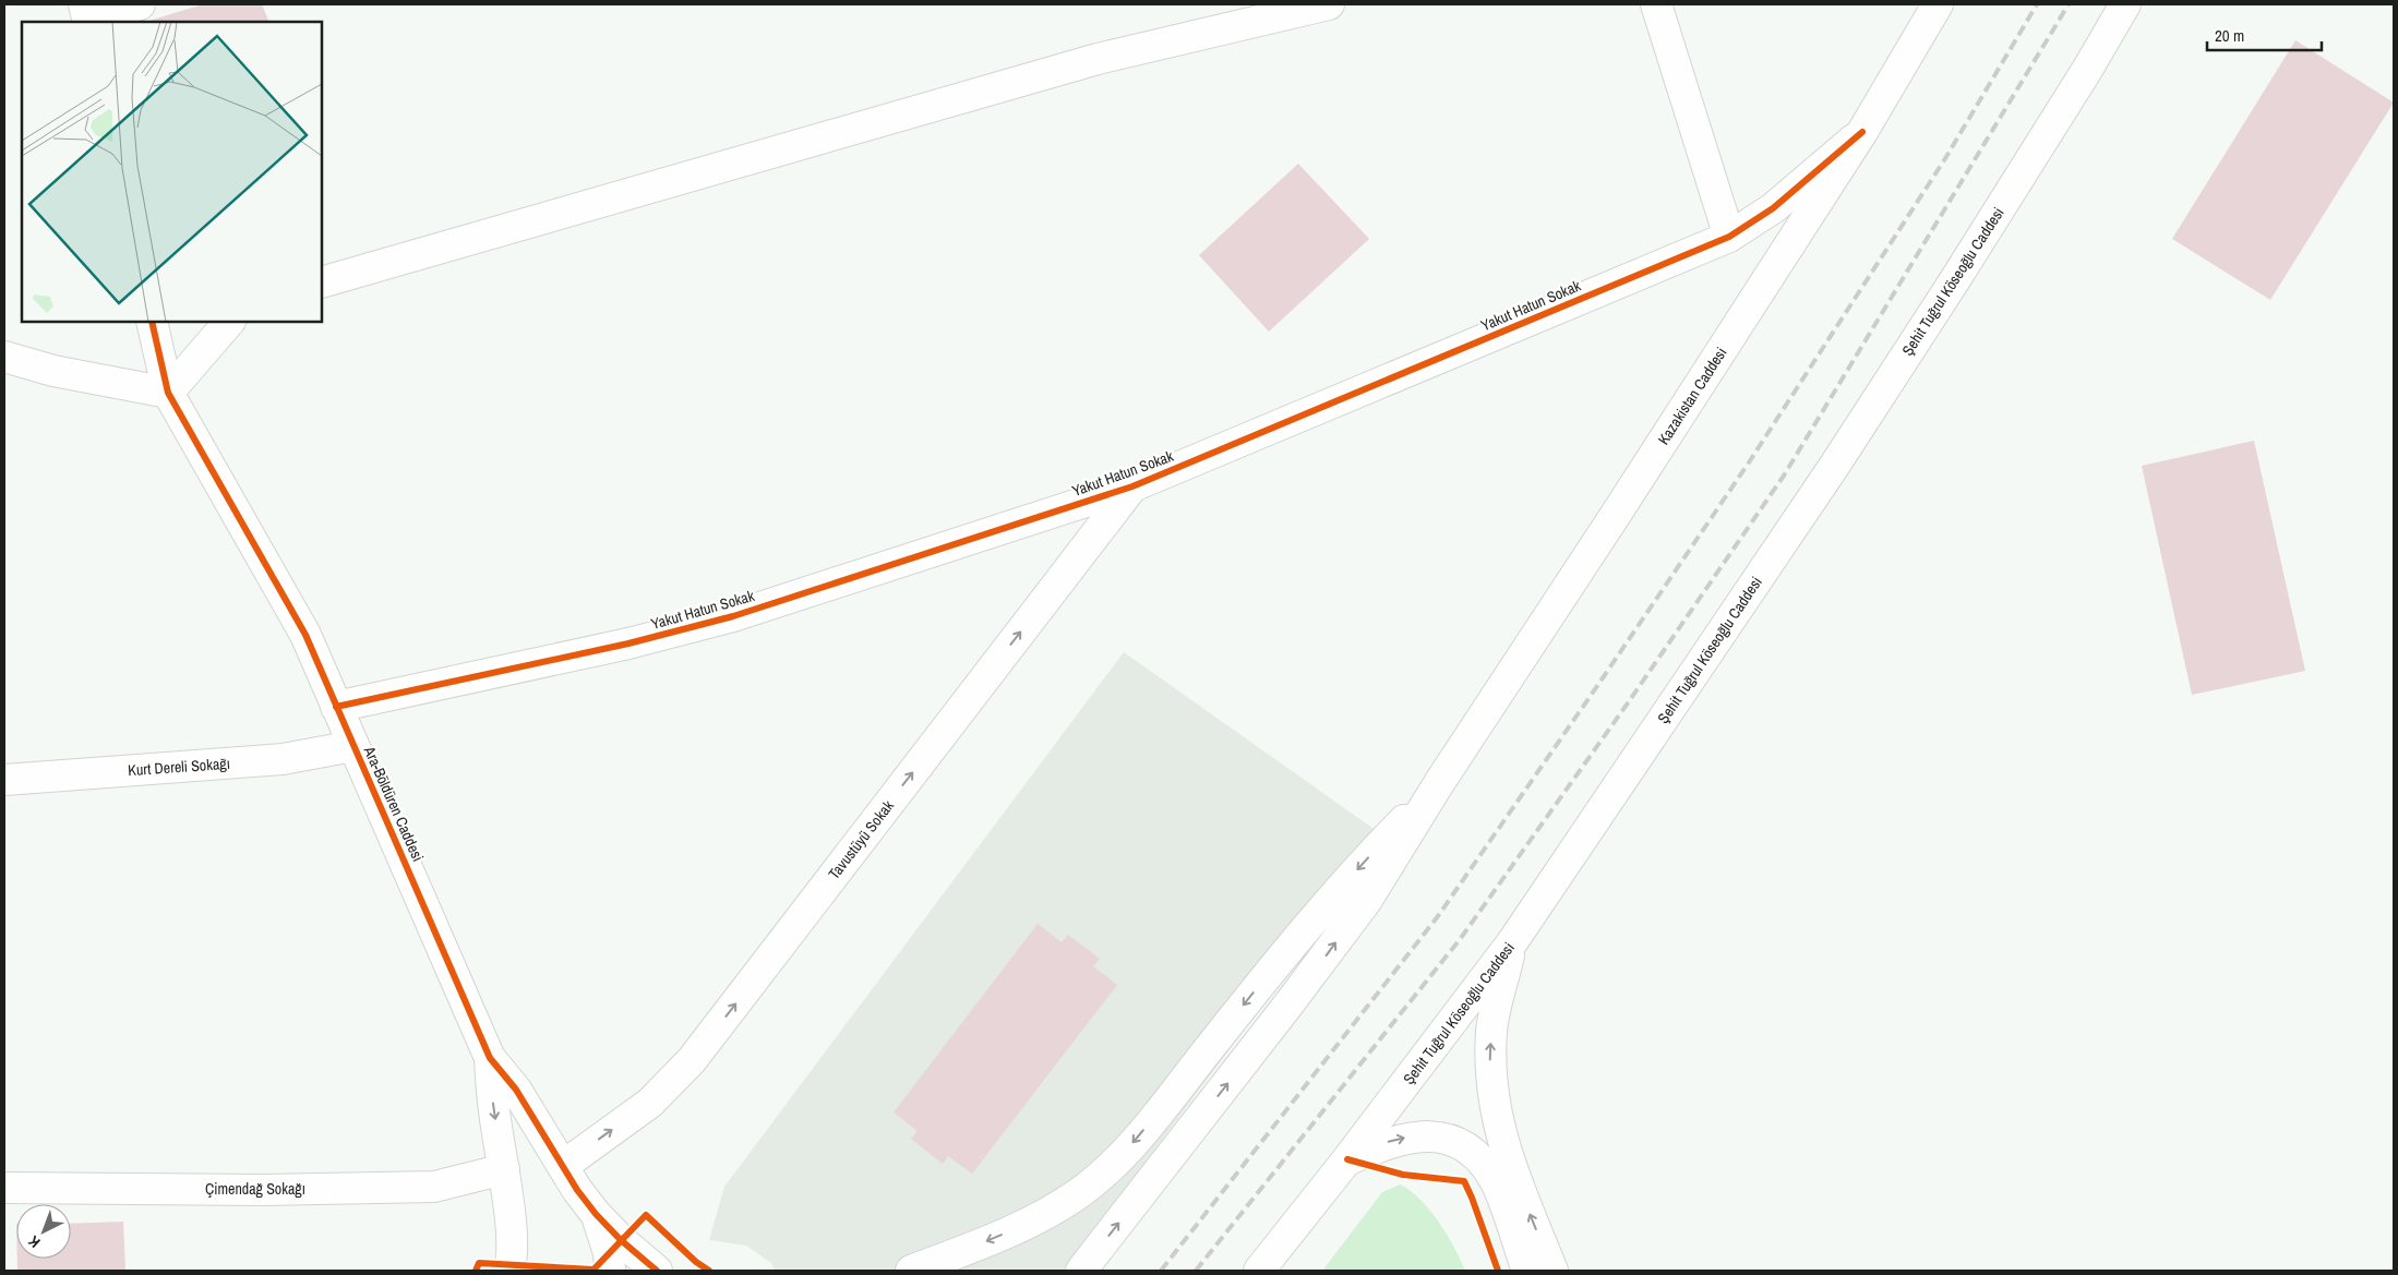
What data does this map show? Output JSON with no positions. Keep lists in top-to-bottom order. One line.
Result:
{"streets":{"street":["Şehit Tuğrul Köseoğlu Caddesi","Yakut Hatun Sokak","Kazakistan Caddesi","Kurt Dereli Sokağı","Ara-Böldüren Caddesi","Tavustüyü Sokak","Çimendağ Sokağı"]},"crossings":[["Yakut Hatun Sokak","Kazakistan Caddesi"],["Yakut Hatun Sokak","Ara-Böldüren Caddesi"],["Yakut Hatun Sokak","Tavustüyü Sokak"],["Kurt Dereli Sokağı","Ara-Böldüren Caddesi"],["Ara-Böldüren Caddesi","Tavustüyü Sokak"],["Ara-Böldüren Caddesi","Çimendağ Sokağı"]],"one_way":["Tavustüyü Sokak"],"scale_bar":"20 m","north":"bottom left"}
